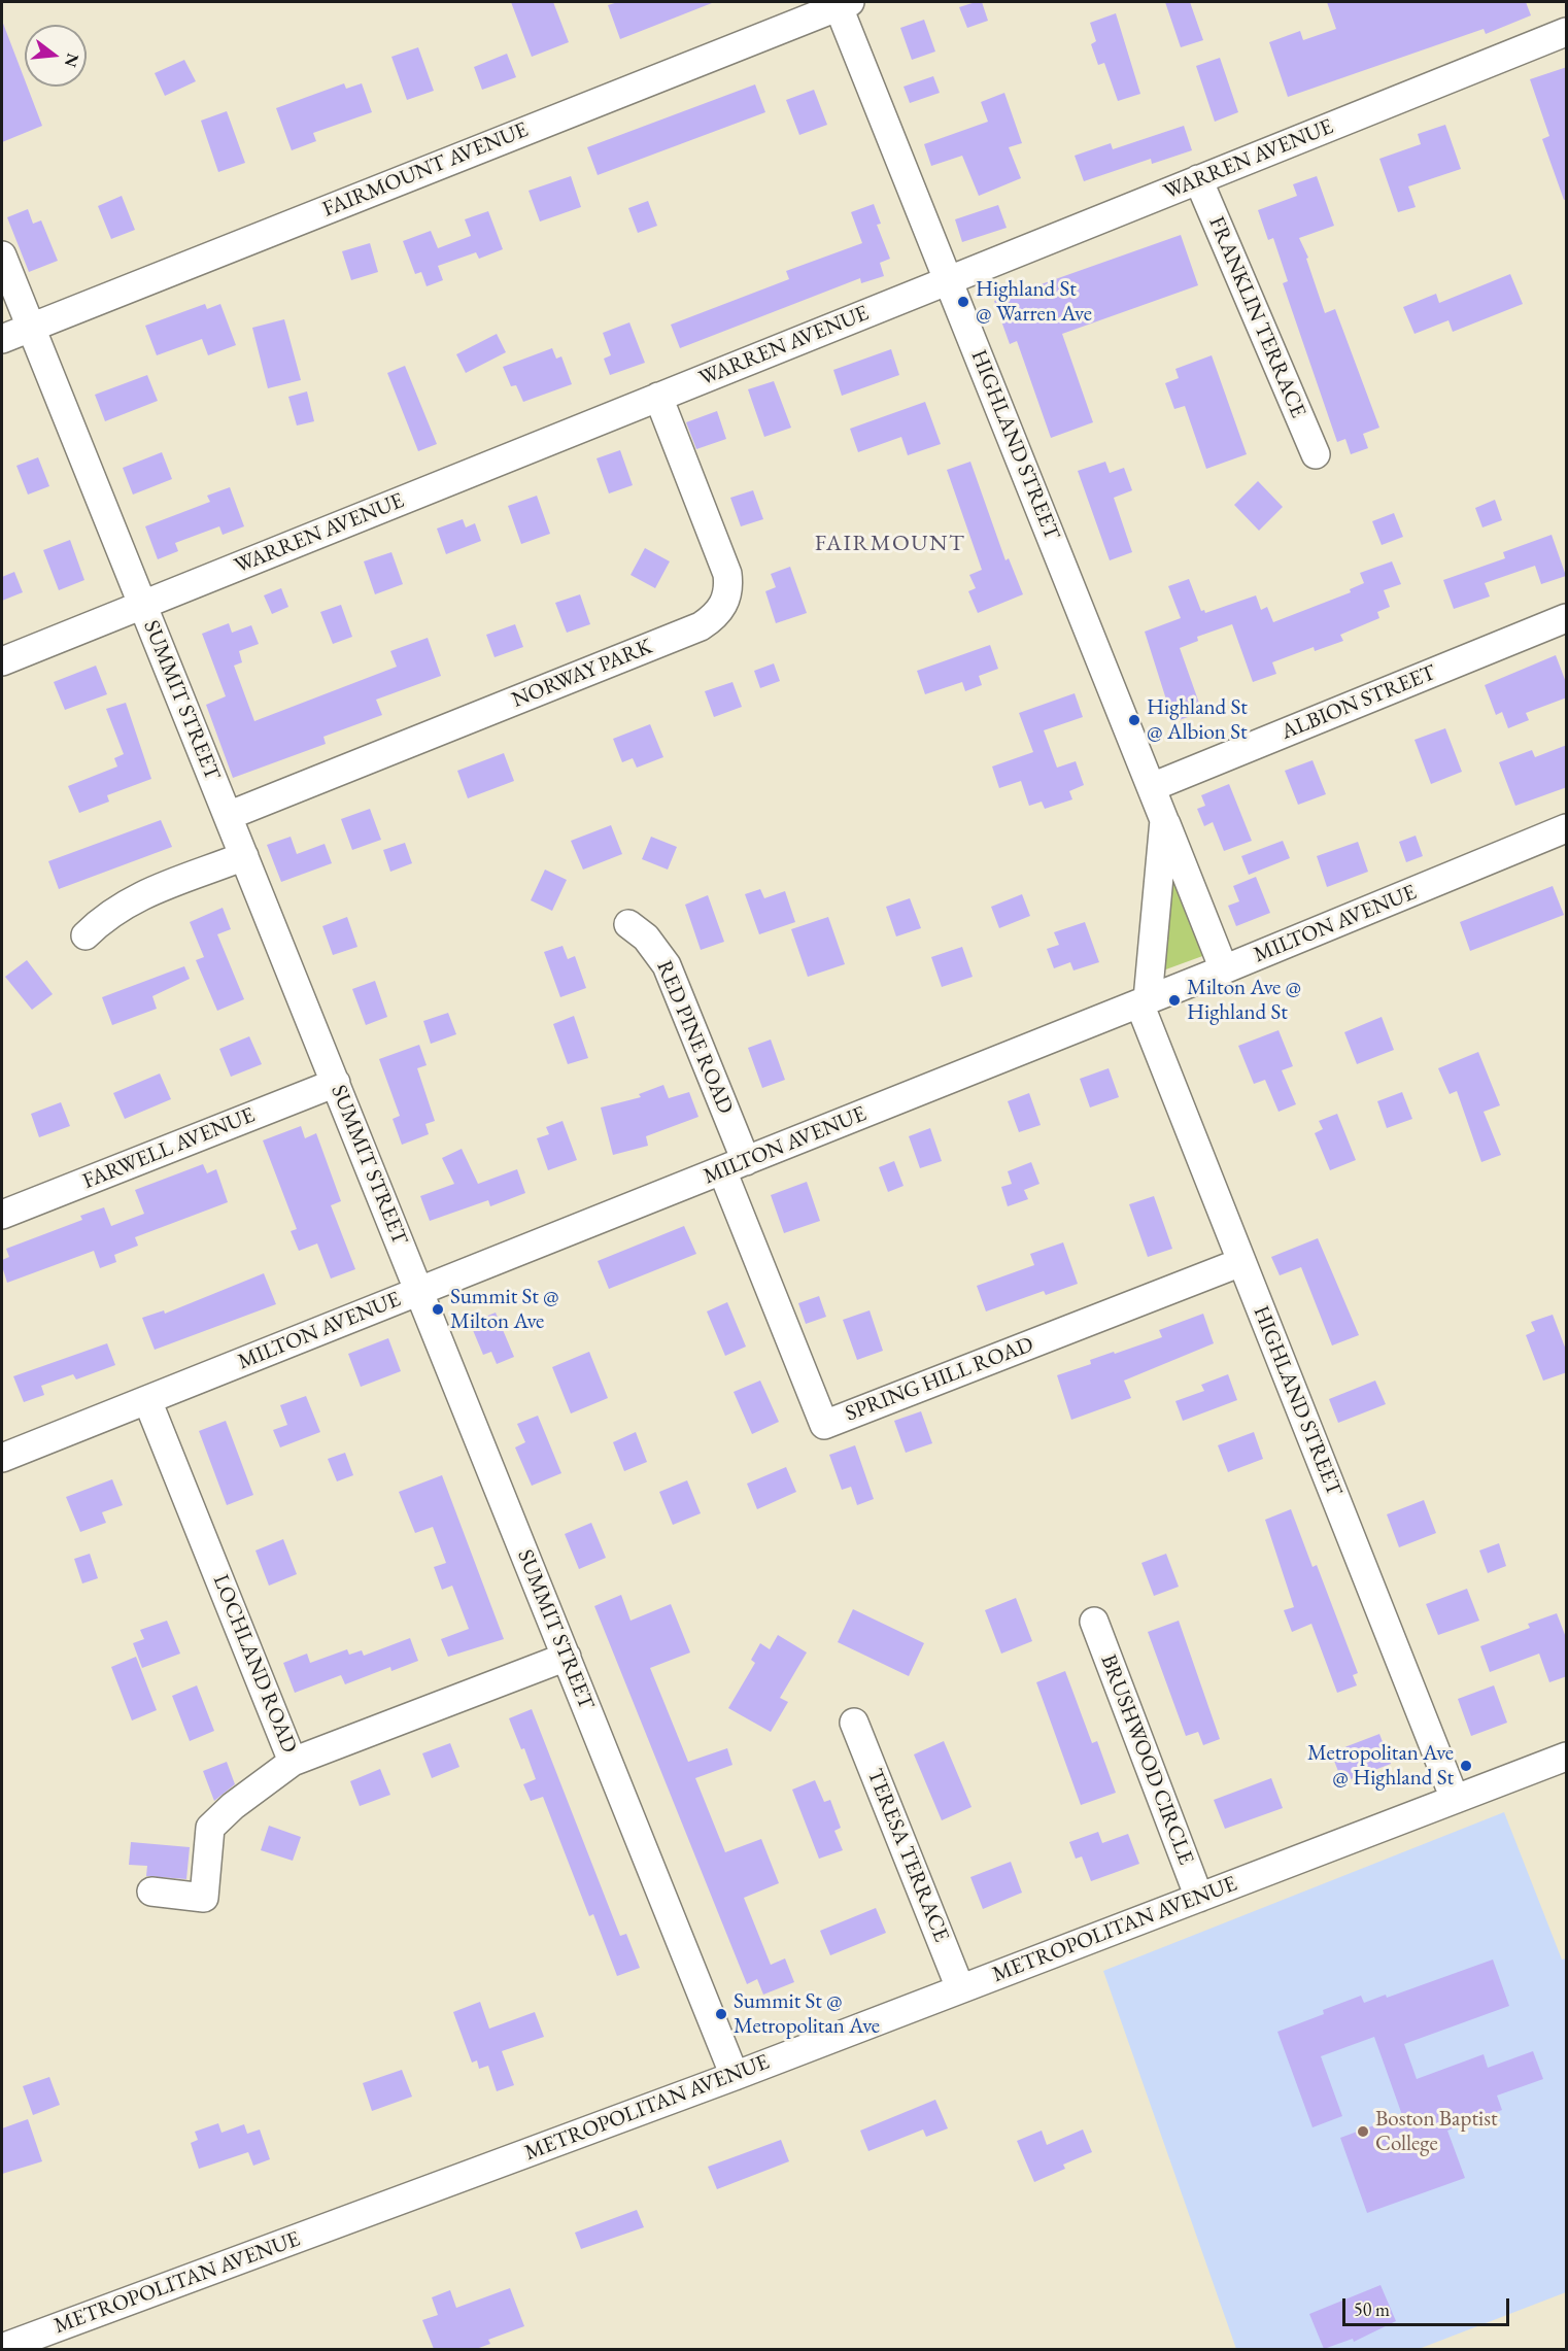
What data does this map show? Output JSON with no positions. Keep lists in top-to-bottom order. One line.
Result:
{"streets":{"street":["WARREN AVENUE","FAIRMOUNT AVENUE","FRANKLIN TERRACE","HIGHLAND STREET","NORWAY PARK","SUMMIT STREET","ALBION STREET","MILTON AVENUE","RED PINE ROAD","FARWELL AVENUE","SPRING HILL ROAD","LOCHLAND ROAD","BRUSHWOOD CIRCLE","TERESA TERRACE","METROPOLITAN AVENUE"]},"crossings":[["WARREN AVENUE","FRANKLIN TERRACE"],["WARREN AVENUE","HIGHLAND STREET"],["WARREN AVENUE","NORWAY PARK"],["WARREN AVENUE","SUMMIT STREET"],["FAIRMOUNT AVENUE","HIGHLAND STREET"],["FAIRMOUNT AVENUE","SUMMIT STREET"],["HIGHLAND STREET","ALBION STREET"],["HIGHLAND STREET","MILTON AVENUE"],["HIGHLAND STREET","SPRING HILL ROAD"],["HIGHLAND STREET","METROPOLITAN AVENUE"],["NORWAY PARK","SUMMIT STREET"],["SUMMIT STREET","MILTON AVENUE"],["SUMMIT STREET","FARWELL AVENUE"],["SUMMIT STREET","LOCHLAND ROAD"],["SUMMIT STREET","METROPOLITAN AVENUE"],["MILTON AVENUE","RED PINE ROAD"],["MILTON AVENUE","SPRING HILL ROAD"],["MILTON AVENUE","LOCHLAND ROAD"],["RED PINE ROAD","SPRING HILL ROAD"],["BRUSHWOOD CIRCLE","METROPOLITAN AVENUE"],["TERESA TERRACE","METROPOLITAN AVENUE"]],"districts":["FAIRMOUNT"],"places":["Highland St @ Warren Ave","Highland St @ Albion St","Milton Ave @ Highland St","Summit St @ Milton Ave","Metropolitan Ave @ Highland St","Summit St @ Metropolitan Ave","Boston Baptist College"],"scale_bar":"50 m","north":"right"}
